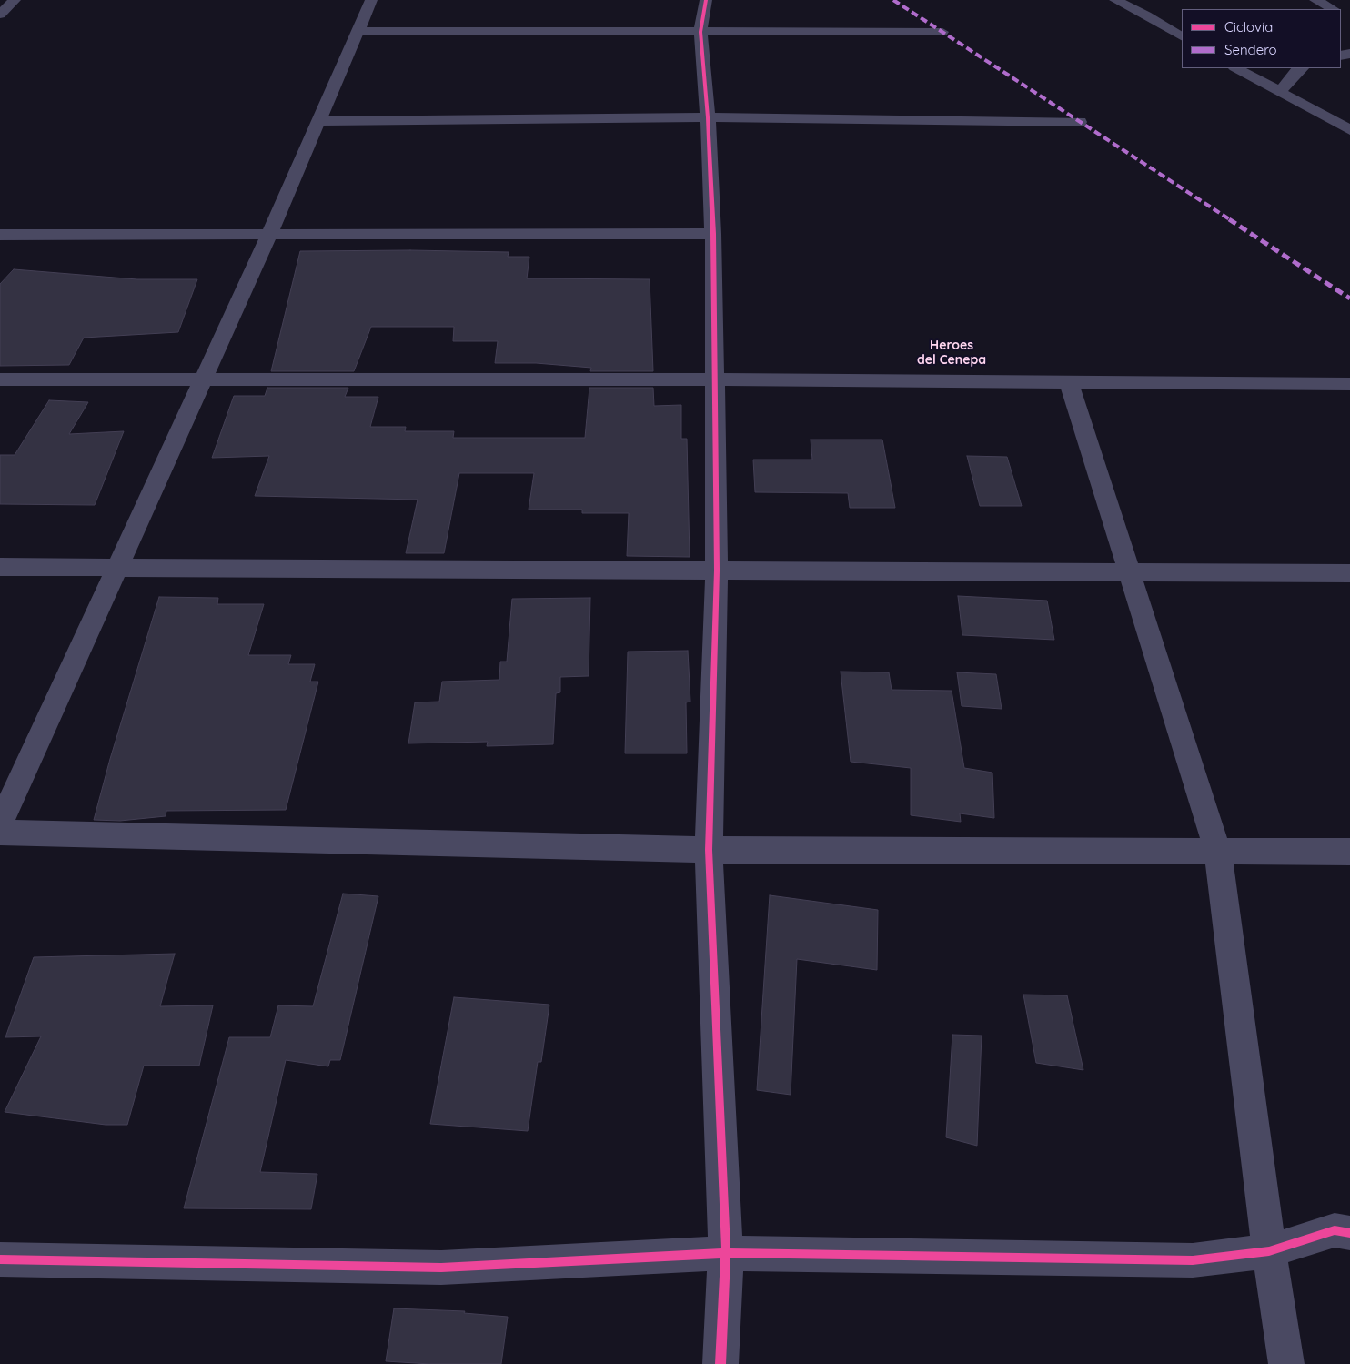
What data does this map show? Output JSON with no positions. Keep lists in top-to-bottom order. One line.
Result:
{"districts":["Heroes del Cenepa"],"legend":["Ciclovía","Sendero"]}
